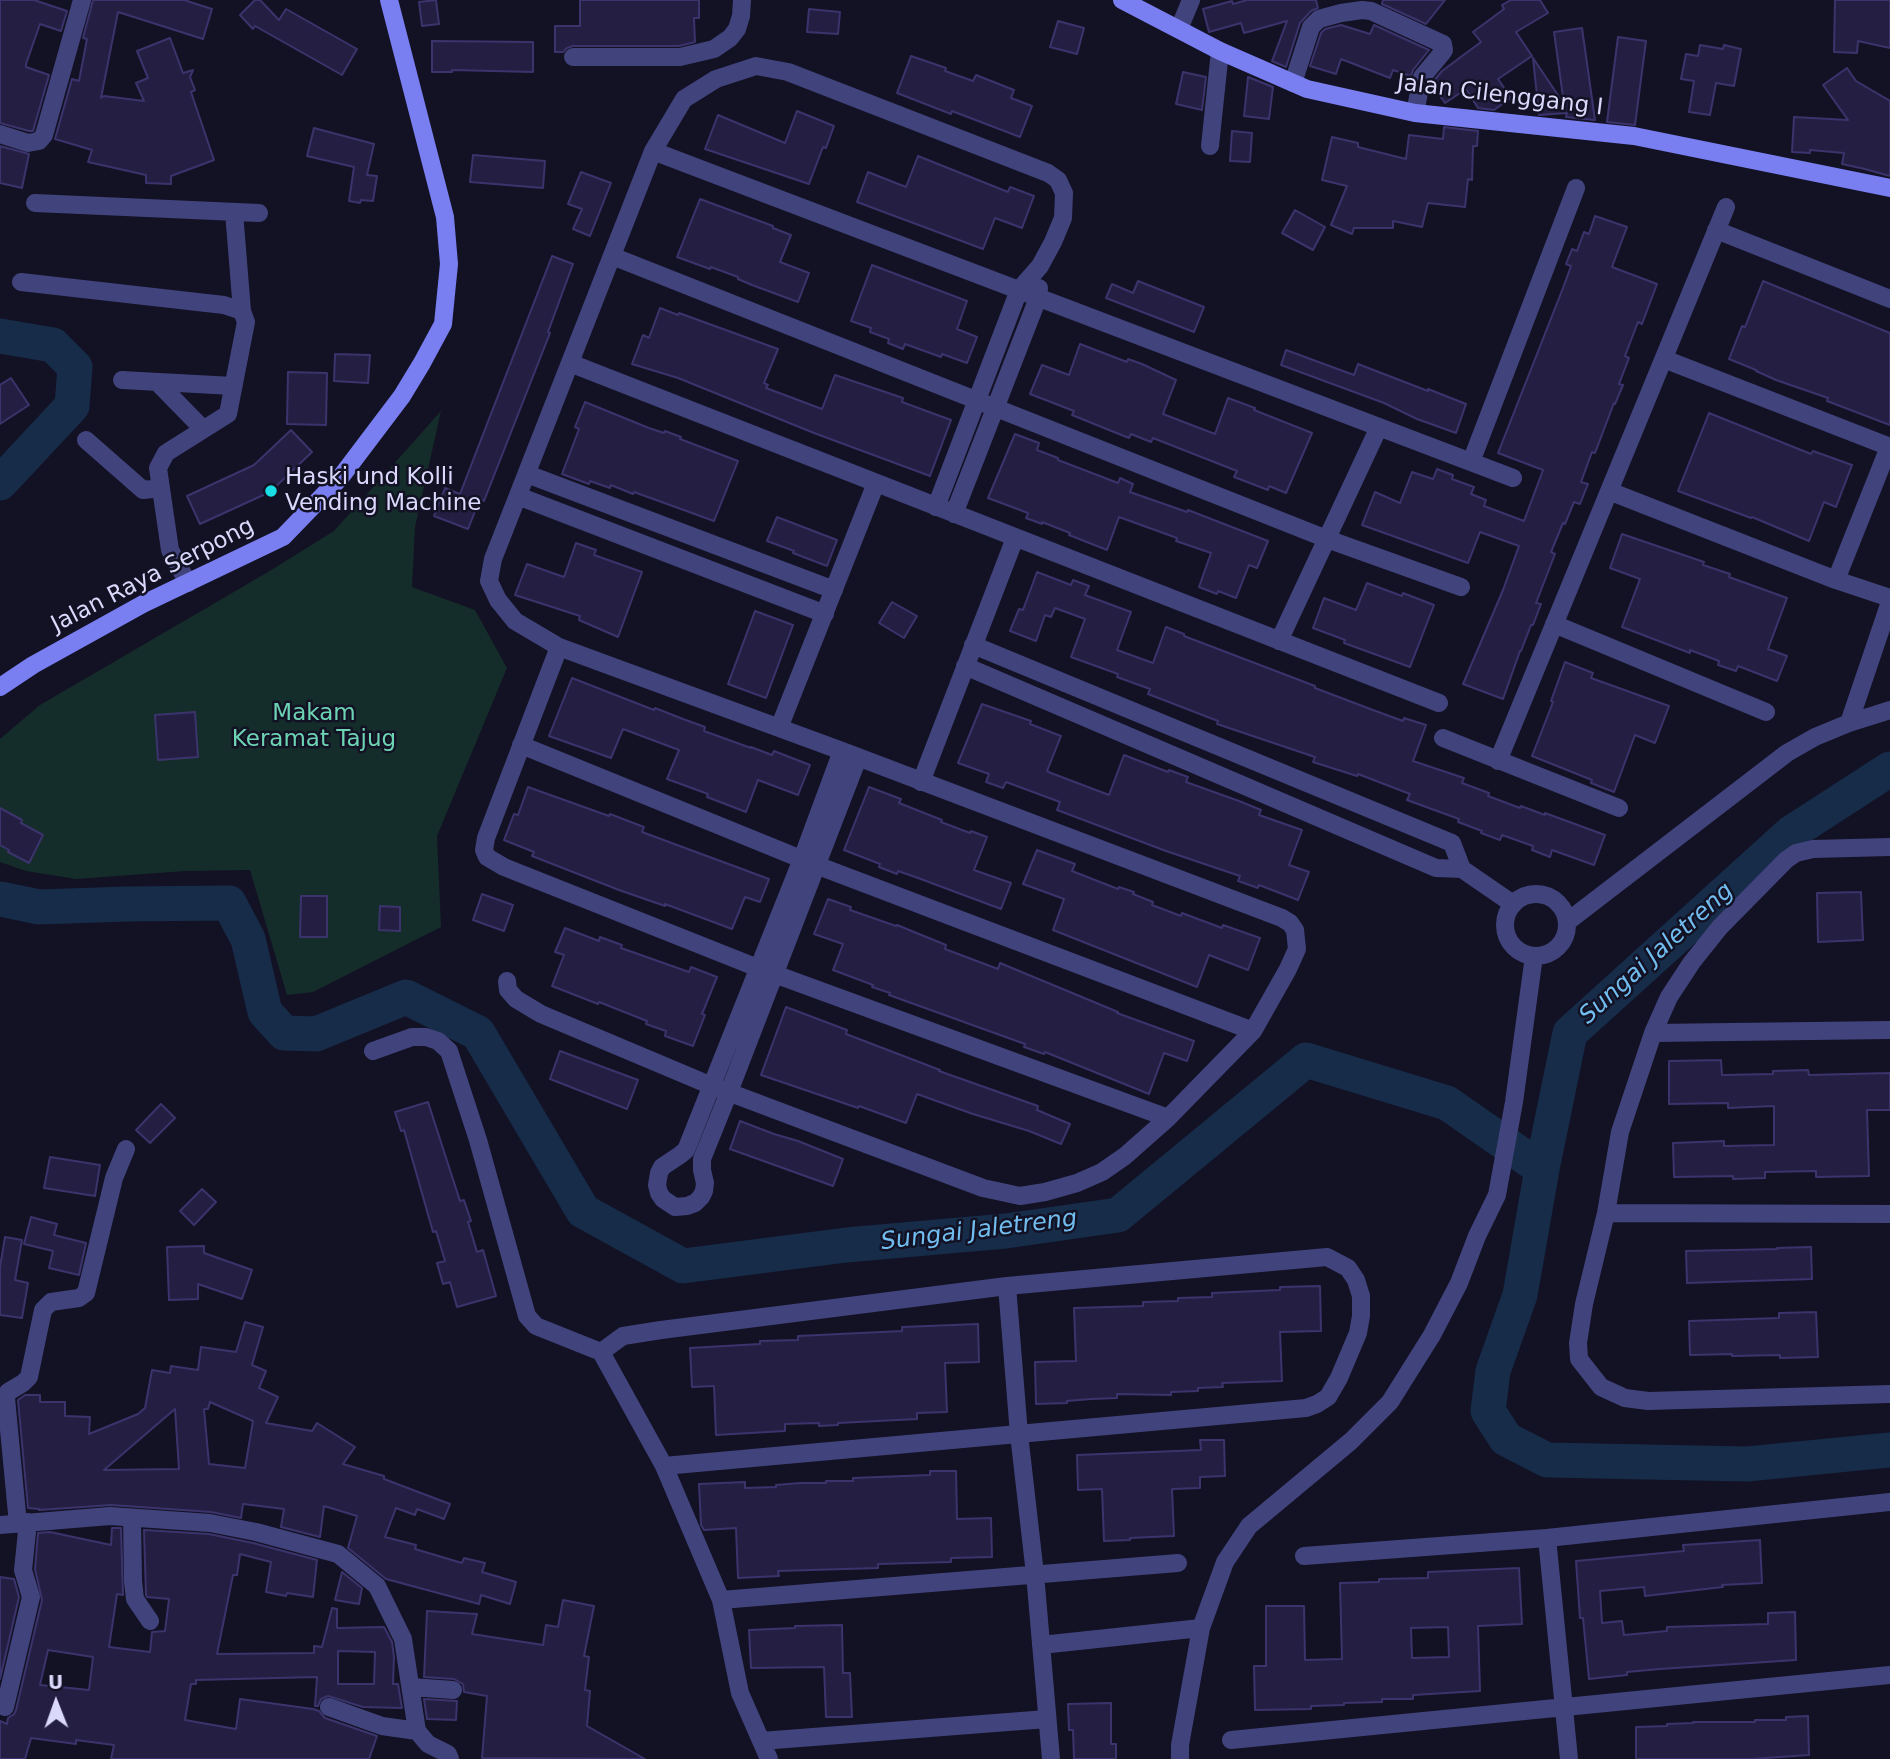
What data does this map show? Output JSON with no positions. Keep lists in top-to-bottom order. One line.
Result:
{"streets":{"main road":["Jalan Cilenggang I","Jalan Raya Serpong"]},"water":["Sungai Jaletreng"],"parks":["Makam Keramat Tajug"],"places":["Haski und Kolli Vending Machine"],"north":"top"}
